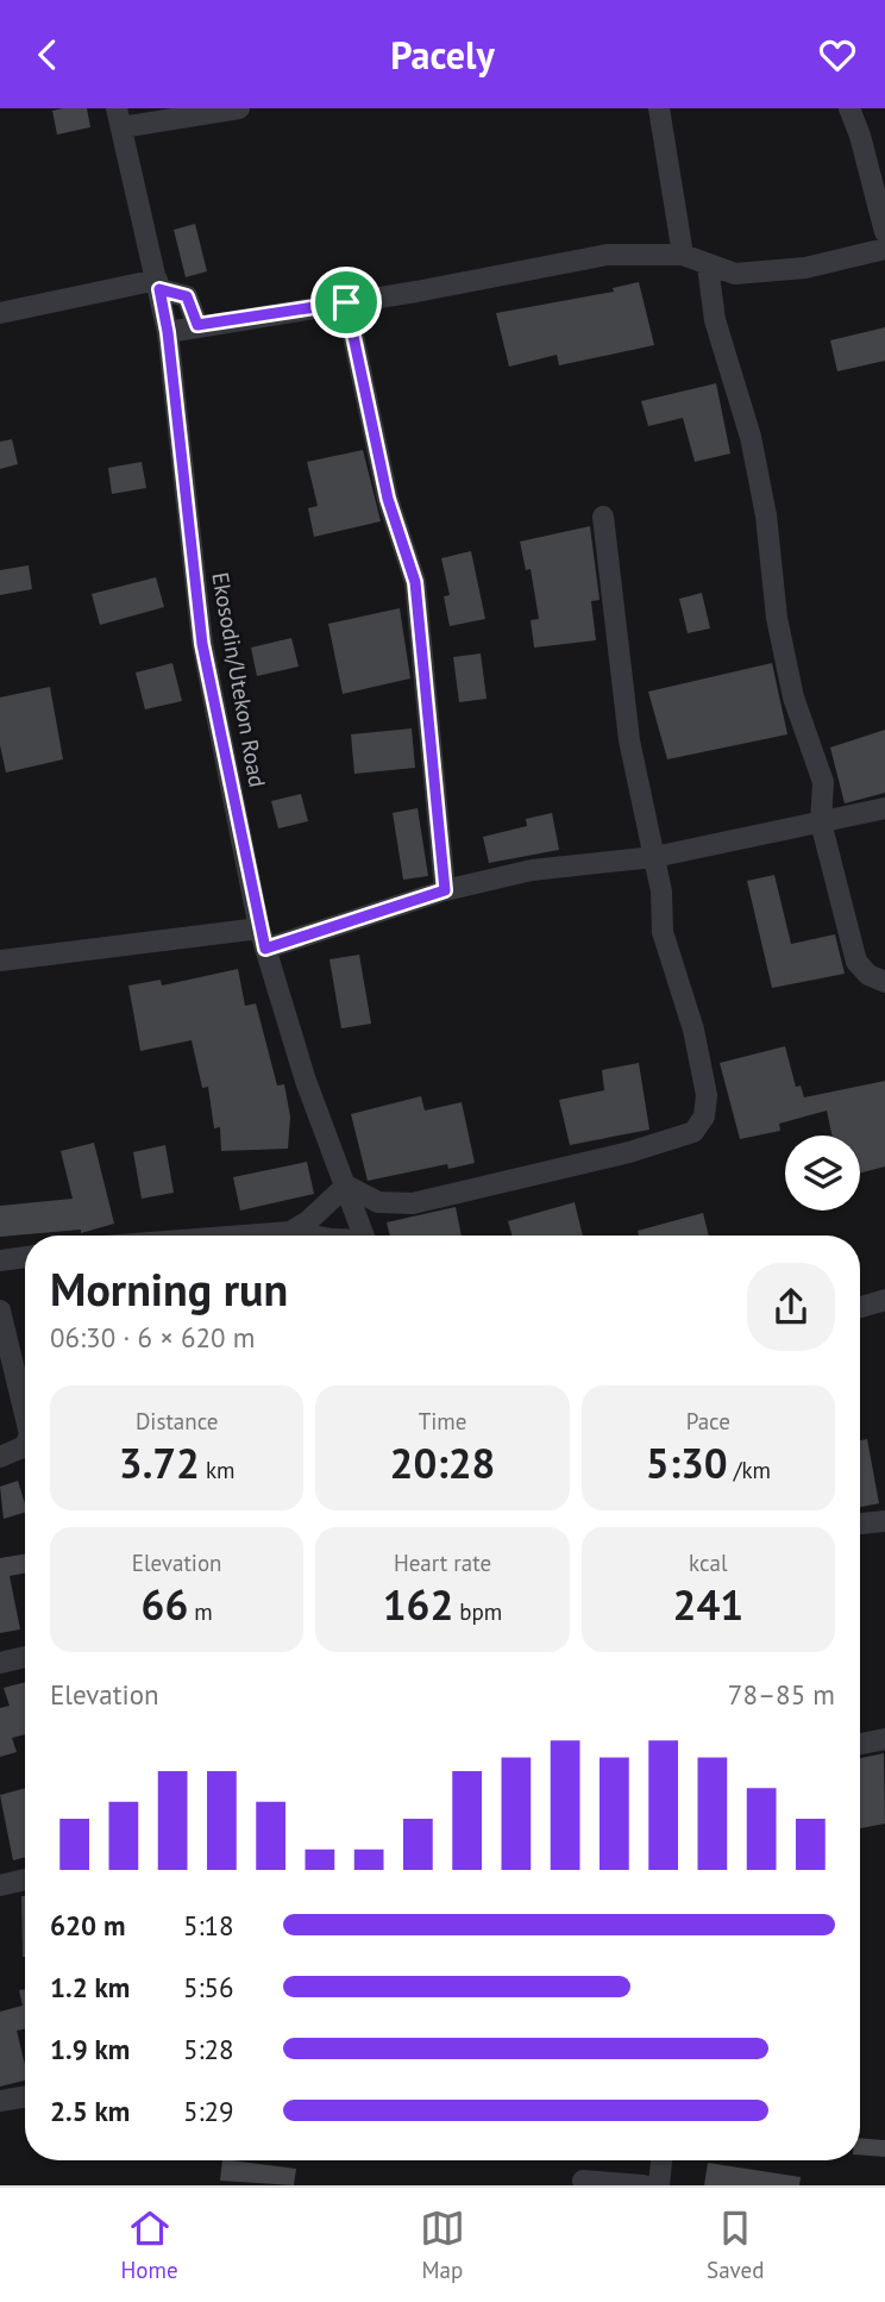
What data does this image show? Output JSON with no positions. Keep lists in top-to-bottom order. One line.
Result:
{"streets":{"street":["Ekosodin/Utekon Road"]},"page":{"header":"Pacely","heading":["Morning run","06:30 · 6 × 620 m"],"stats":[["Distance","3.72 km"],["Time","20:28"],["Pace","5:30 /km"],["Elevation","66 m"],["Heart rate","162 bpm"],["kcal","241"]],"chart":["Elevation","78–85 m"],"list":[{"name":"620 m","note":"5:18"},{"name":"1.2 km","note":"5:56"},{"name":"1.9 km","note":"5:28"},{"name":"2.5 km","note":"5:29"}],"tabs":["Home","Map","Saved"]}}
